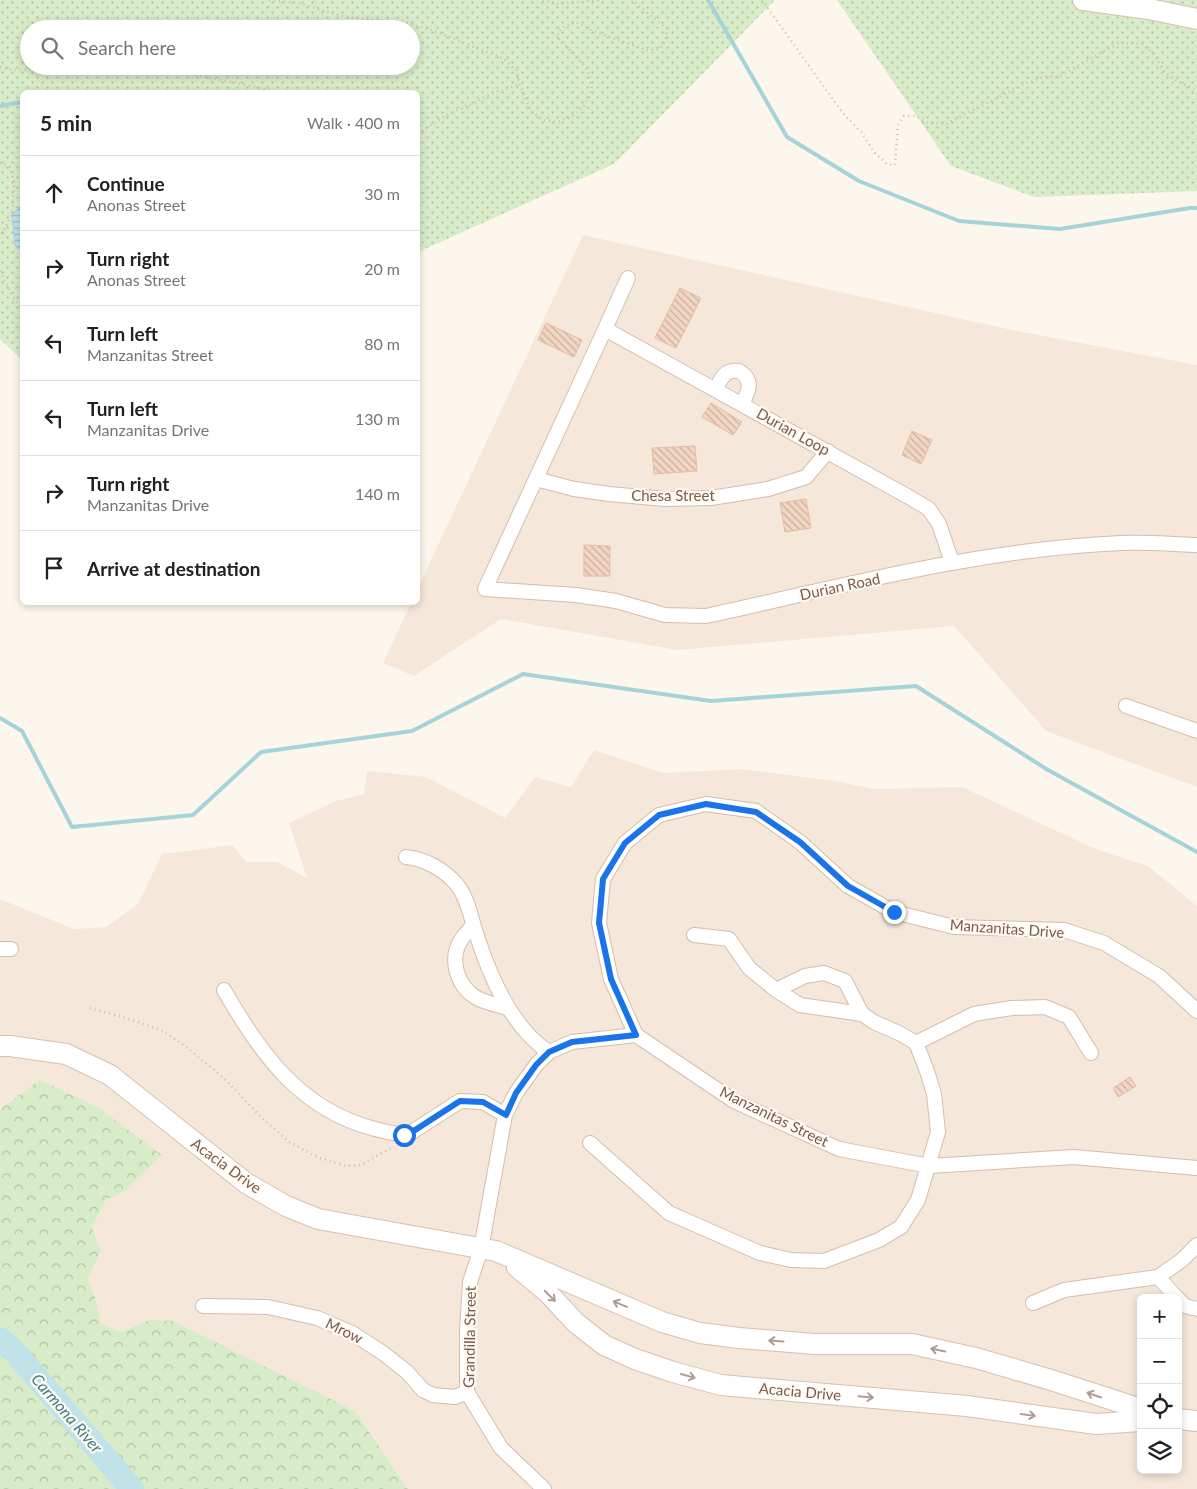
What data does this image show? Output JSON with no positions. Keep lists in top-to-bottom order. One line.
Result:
{"streets":{"street":["Durian Loop","Chesa Street","Durian Road","Manzanitas Drive","Manzanitas Street","Acacia Drive","Mrow","Grandilla Street"]},"crossings":[["Durian Loop","Chesa Street"],["Durian Loop","Durian Road"],["Chesa Street","Durian Road"],["Manzanitas Drive","Manzanitas Street"],["Acacia Drive","Grandilla Street"],["Mrow","Grandilla Street"]],"water":["Carmona River"],"page":{"search":"Search here","heading":["5 min","Walk · 400 m"],"list":[["Continue","Anonas Street","30 m"],["Turn right","Anonas Street","20 m"],["Turn left","Manzanitas Street","80 m"],["Turn left","Manzanitas Drive","130 m"],["Turn right","Manzanitas Drive","140 m"],"Arrive at destination"],"map_buttons":["+","−"]}}
